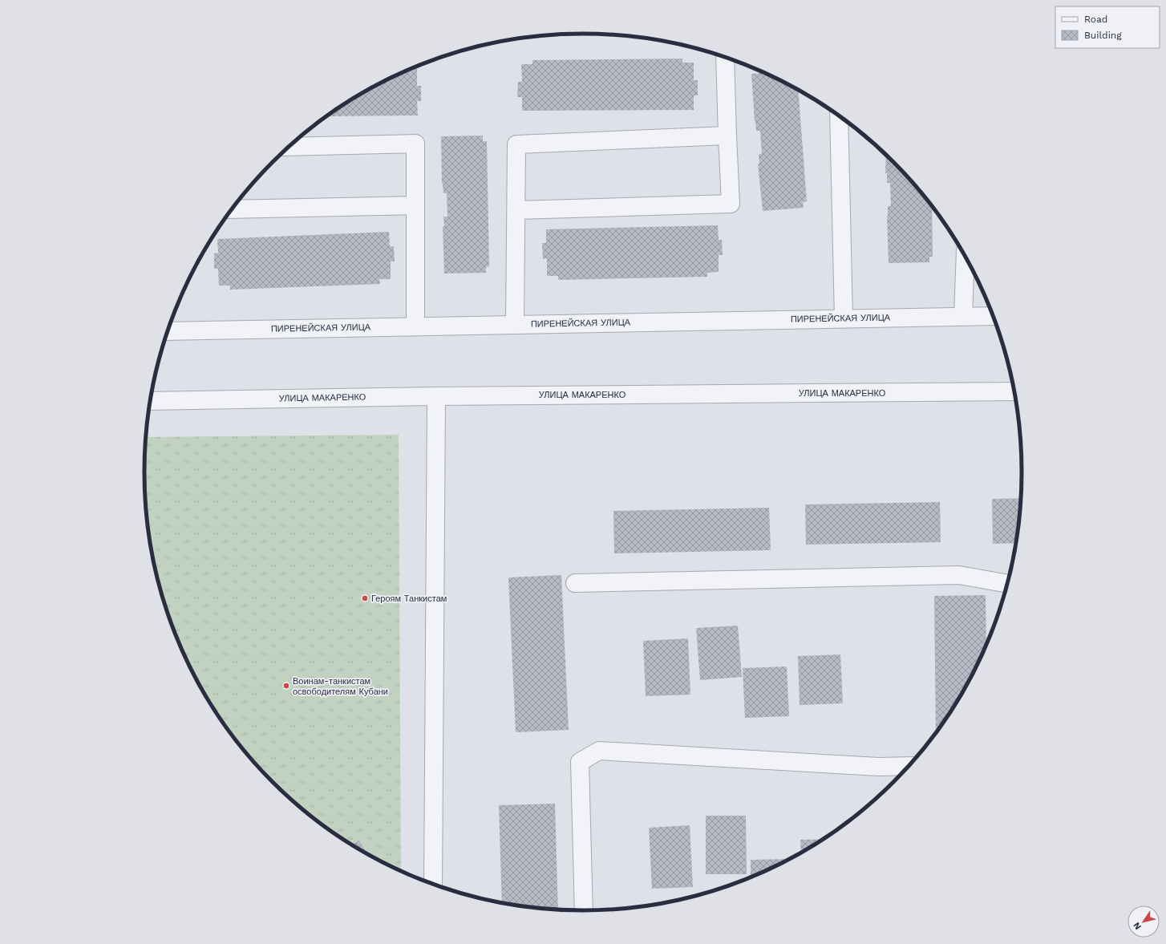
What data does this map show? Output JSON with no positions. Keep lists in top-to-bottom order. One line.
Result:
{"streets":{"street":["ПИРЕНЕЙСКАЯ УЛИЦА","УЛИЦА МАКАРЕНКО"]},"places":["Героям Танкистам","Воинам-танкистам освободителям Кубани"],"legend":["Road","Building"],"north":"bottom left"}
